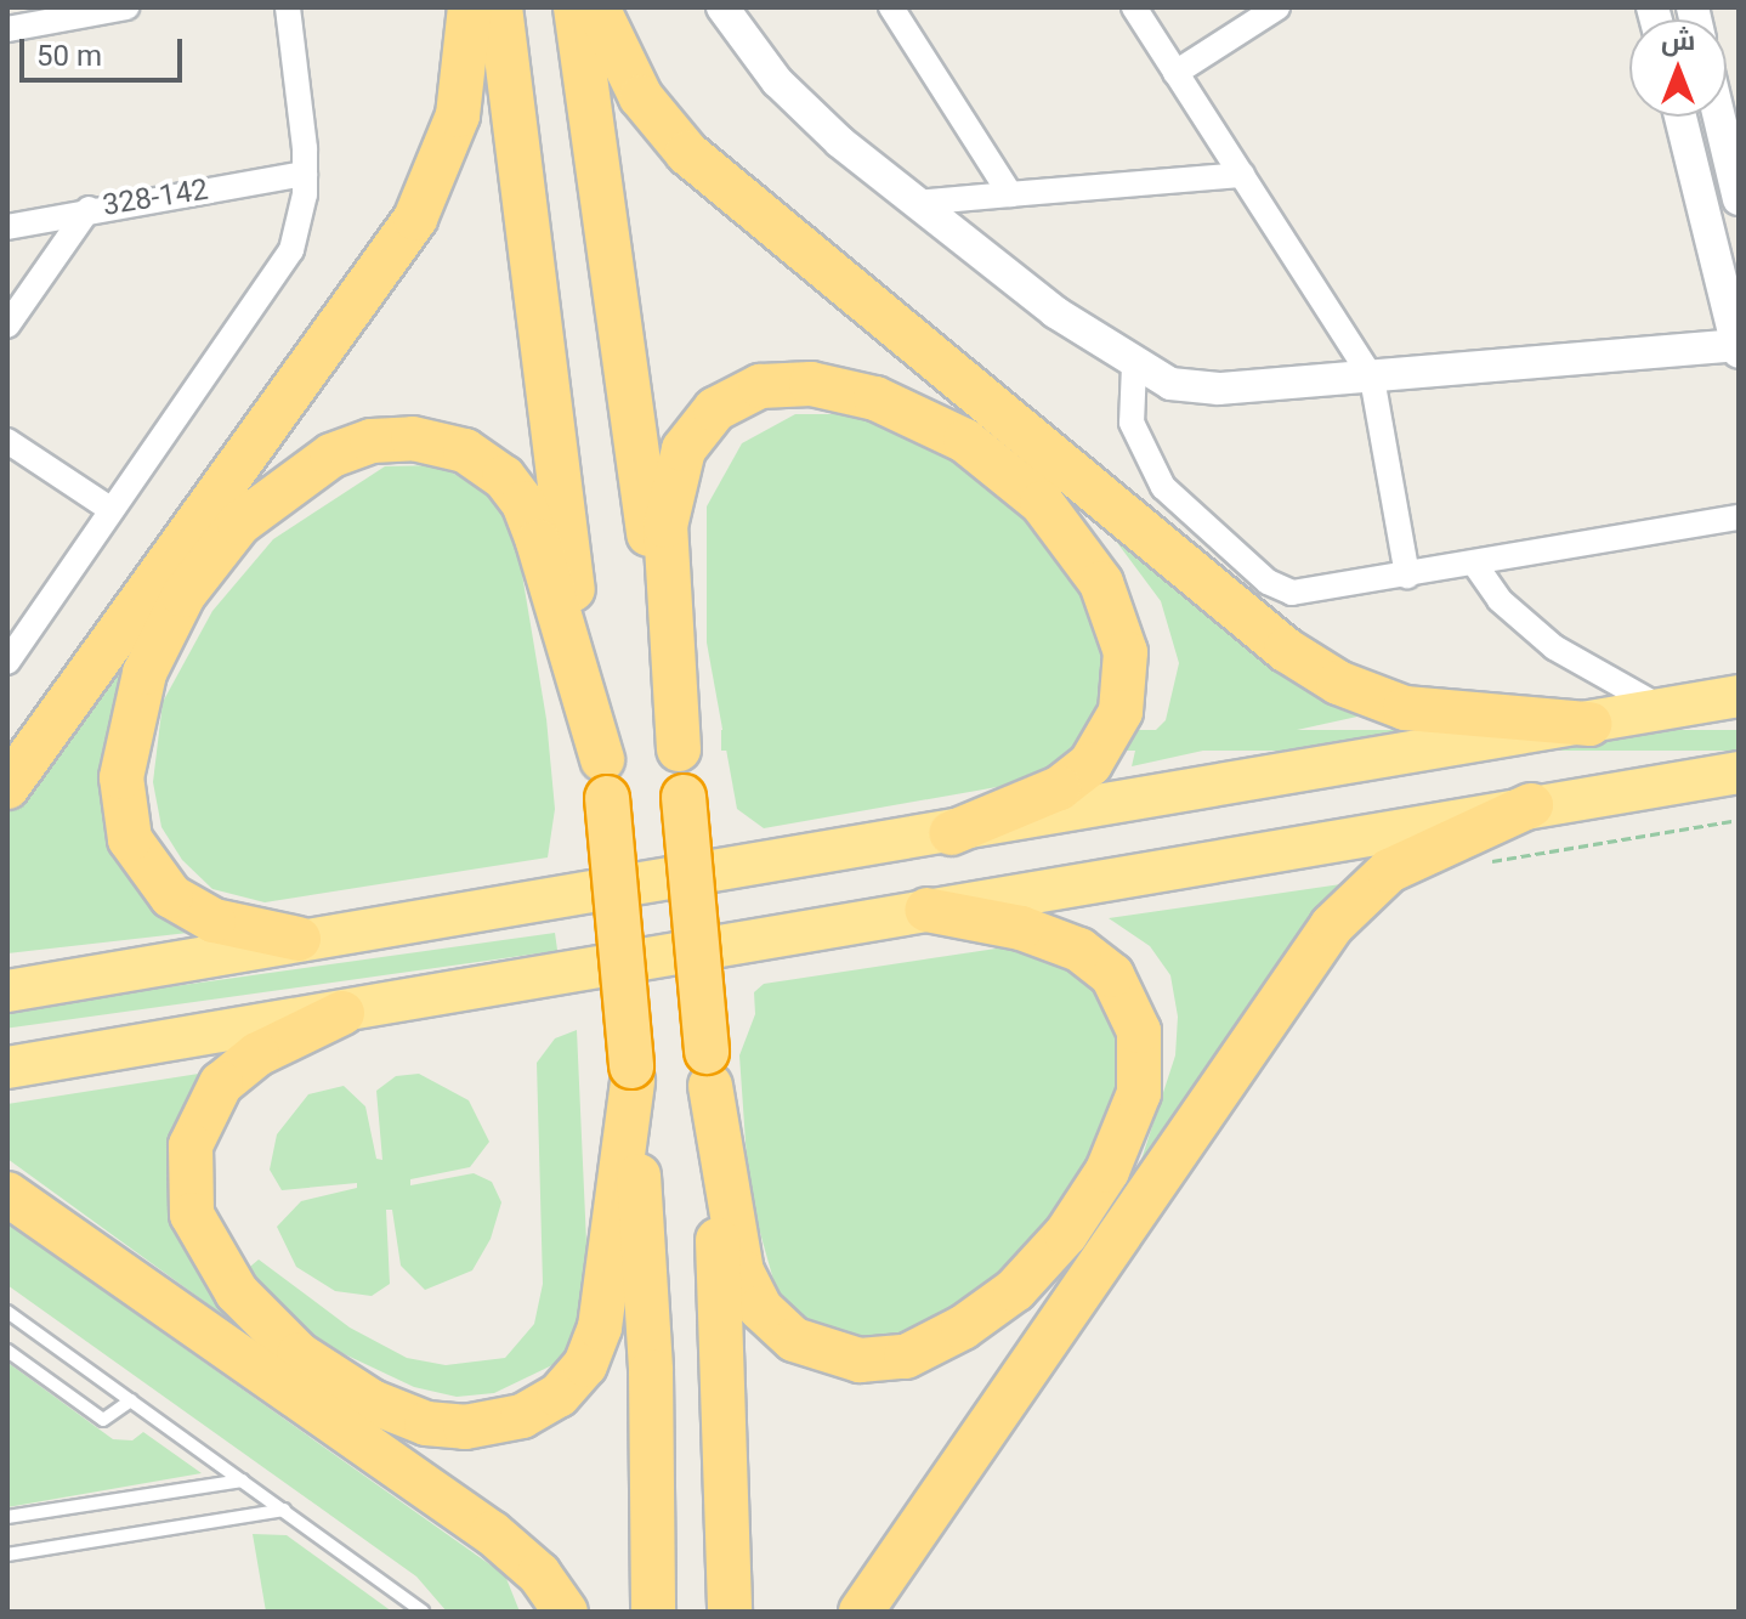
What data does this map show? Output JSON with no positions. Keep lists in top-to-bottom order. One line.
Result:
{"streets":{"street":["328-142"]},"scale_bar":"50 m","north":"top"}
